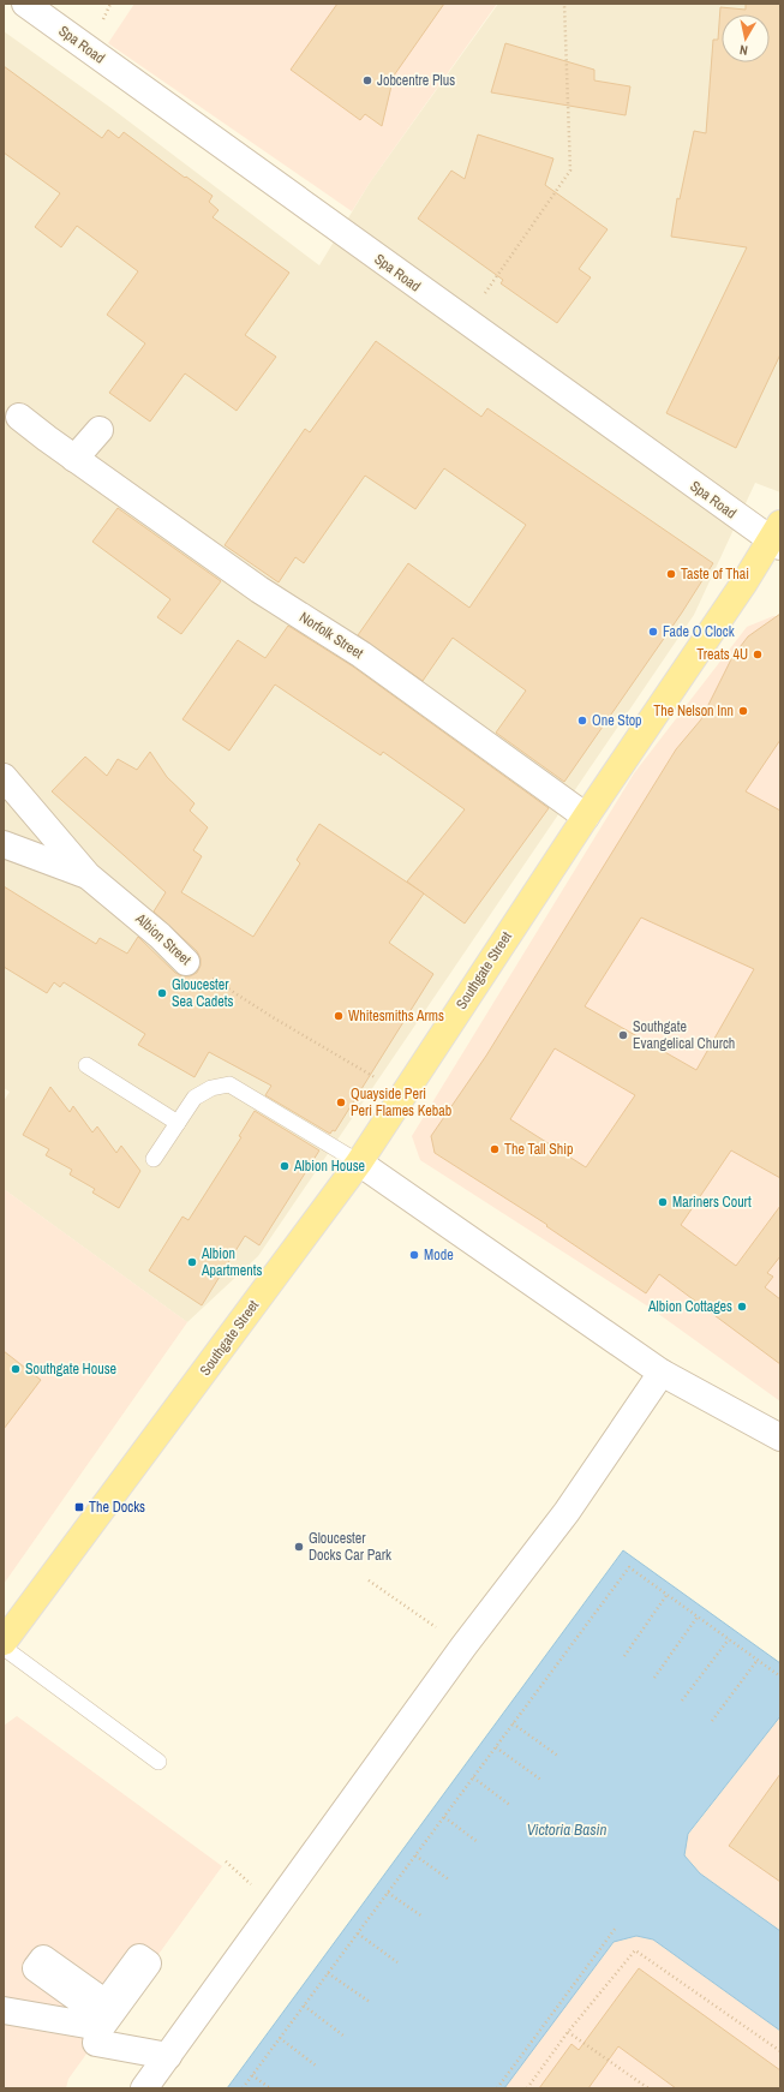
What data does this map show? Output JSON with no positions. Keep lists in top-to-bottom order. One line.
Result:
{"streets":{"main road":["Southgate Street"],"street":["Spa Road","Norfolk Street","Albion Street"]},"crossings":[["Spa Road","Southgate Street"],["Norfolk Street","Southgate Street"],["Albion Street","Southgate Street"]],"water":["Victoria Basin"],"places":{"other":["Jobcentre Plus","Taste of Thai","Fade O Clock","Treats 4U","The Nelson Inn","One Stop","Gloucester Sea Cadets","Whitesmiths Arms","Southgate Evangelical Church","Quayside Peri Peri Flames Kebab","The Tall Ship","Albion House","Mariners Court","Mode","Albion Apartments","Albion Cottages","Southgate House","Gloucester Docks Car Park"],"transit":["The Docks"]},"north":"bottom"}
